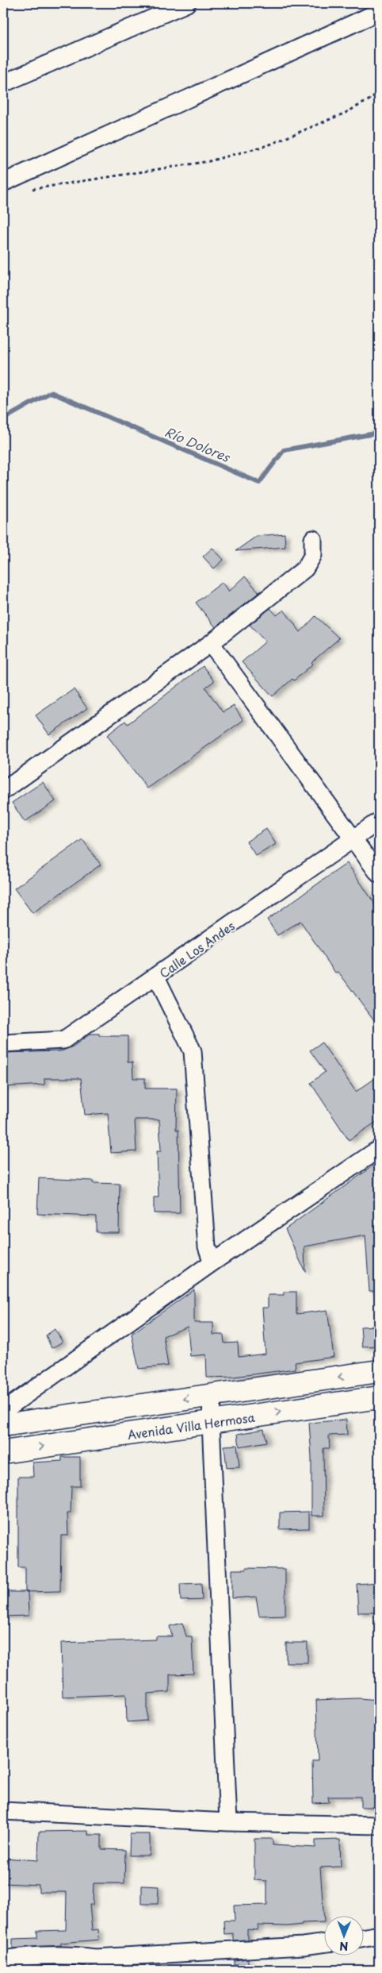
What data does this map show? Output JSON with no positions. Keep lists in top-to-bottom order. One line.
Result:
{"streets":{"street":["Calle Los Andes","Avenida Villa Hermosa"]},"water":["Río Dolores"],"north":"bottom"}
